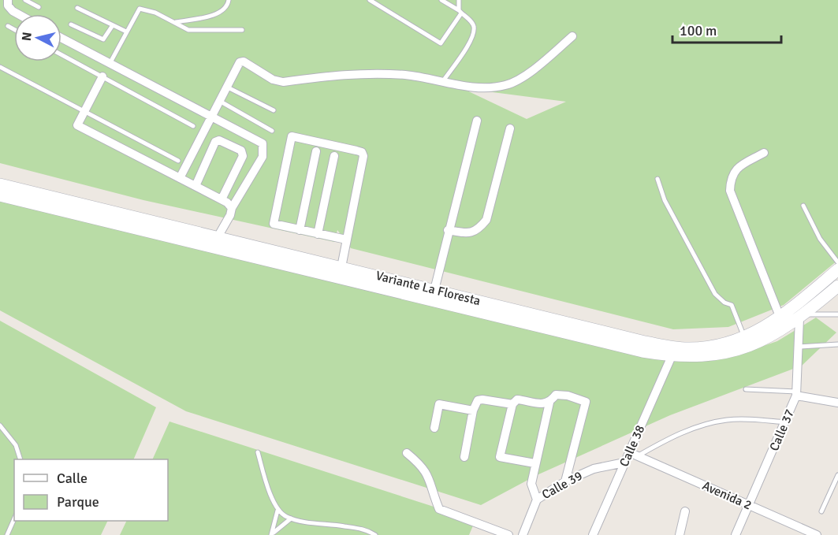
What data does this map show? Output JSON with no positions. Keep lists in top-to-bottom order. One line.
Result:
{"streets":{"main road":["Variante La Floresta"],"street":["Calle 37","Calle 38","Calle 39","Avenida 2"]},"crossings":[["Variante La Floresta","Calle 37"],["Variante La Floresta","Calle 38"],["Calle 37","Avenida 2"],["Calle 38","Calle 39"]],"legend":["Calle","Parque"],"scale_bar":"100 m","north":"left"}
